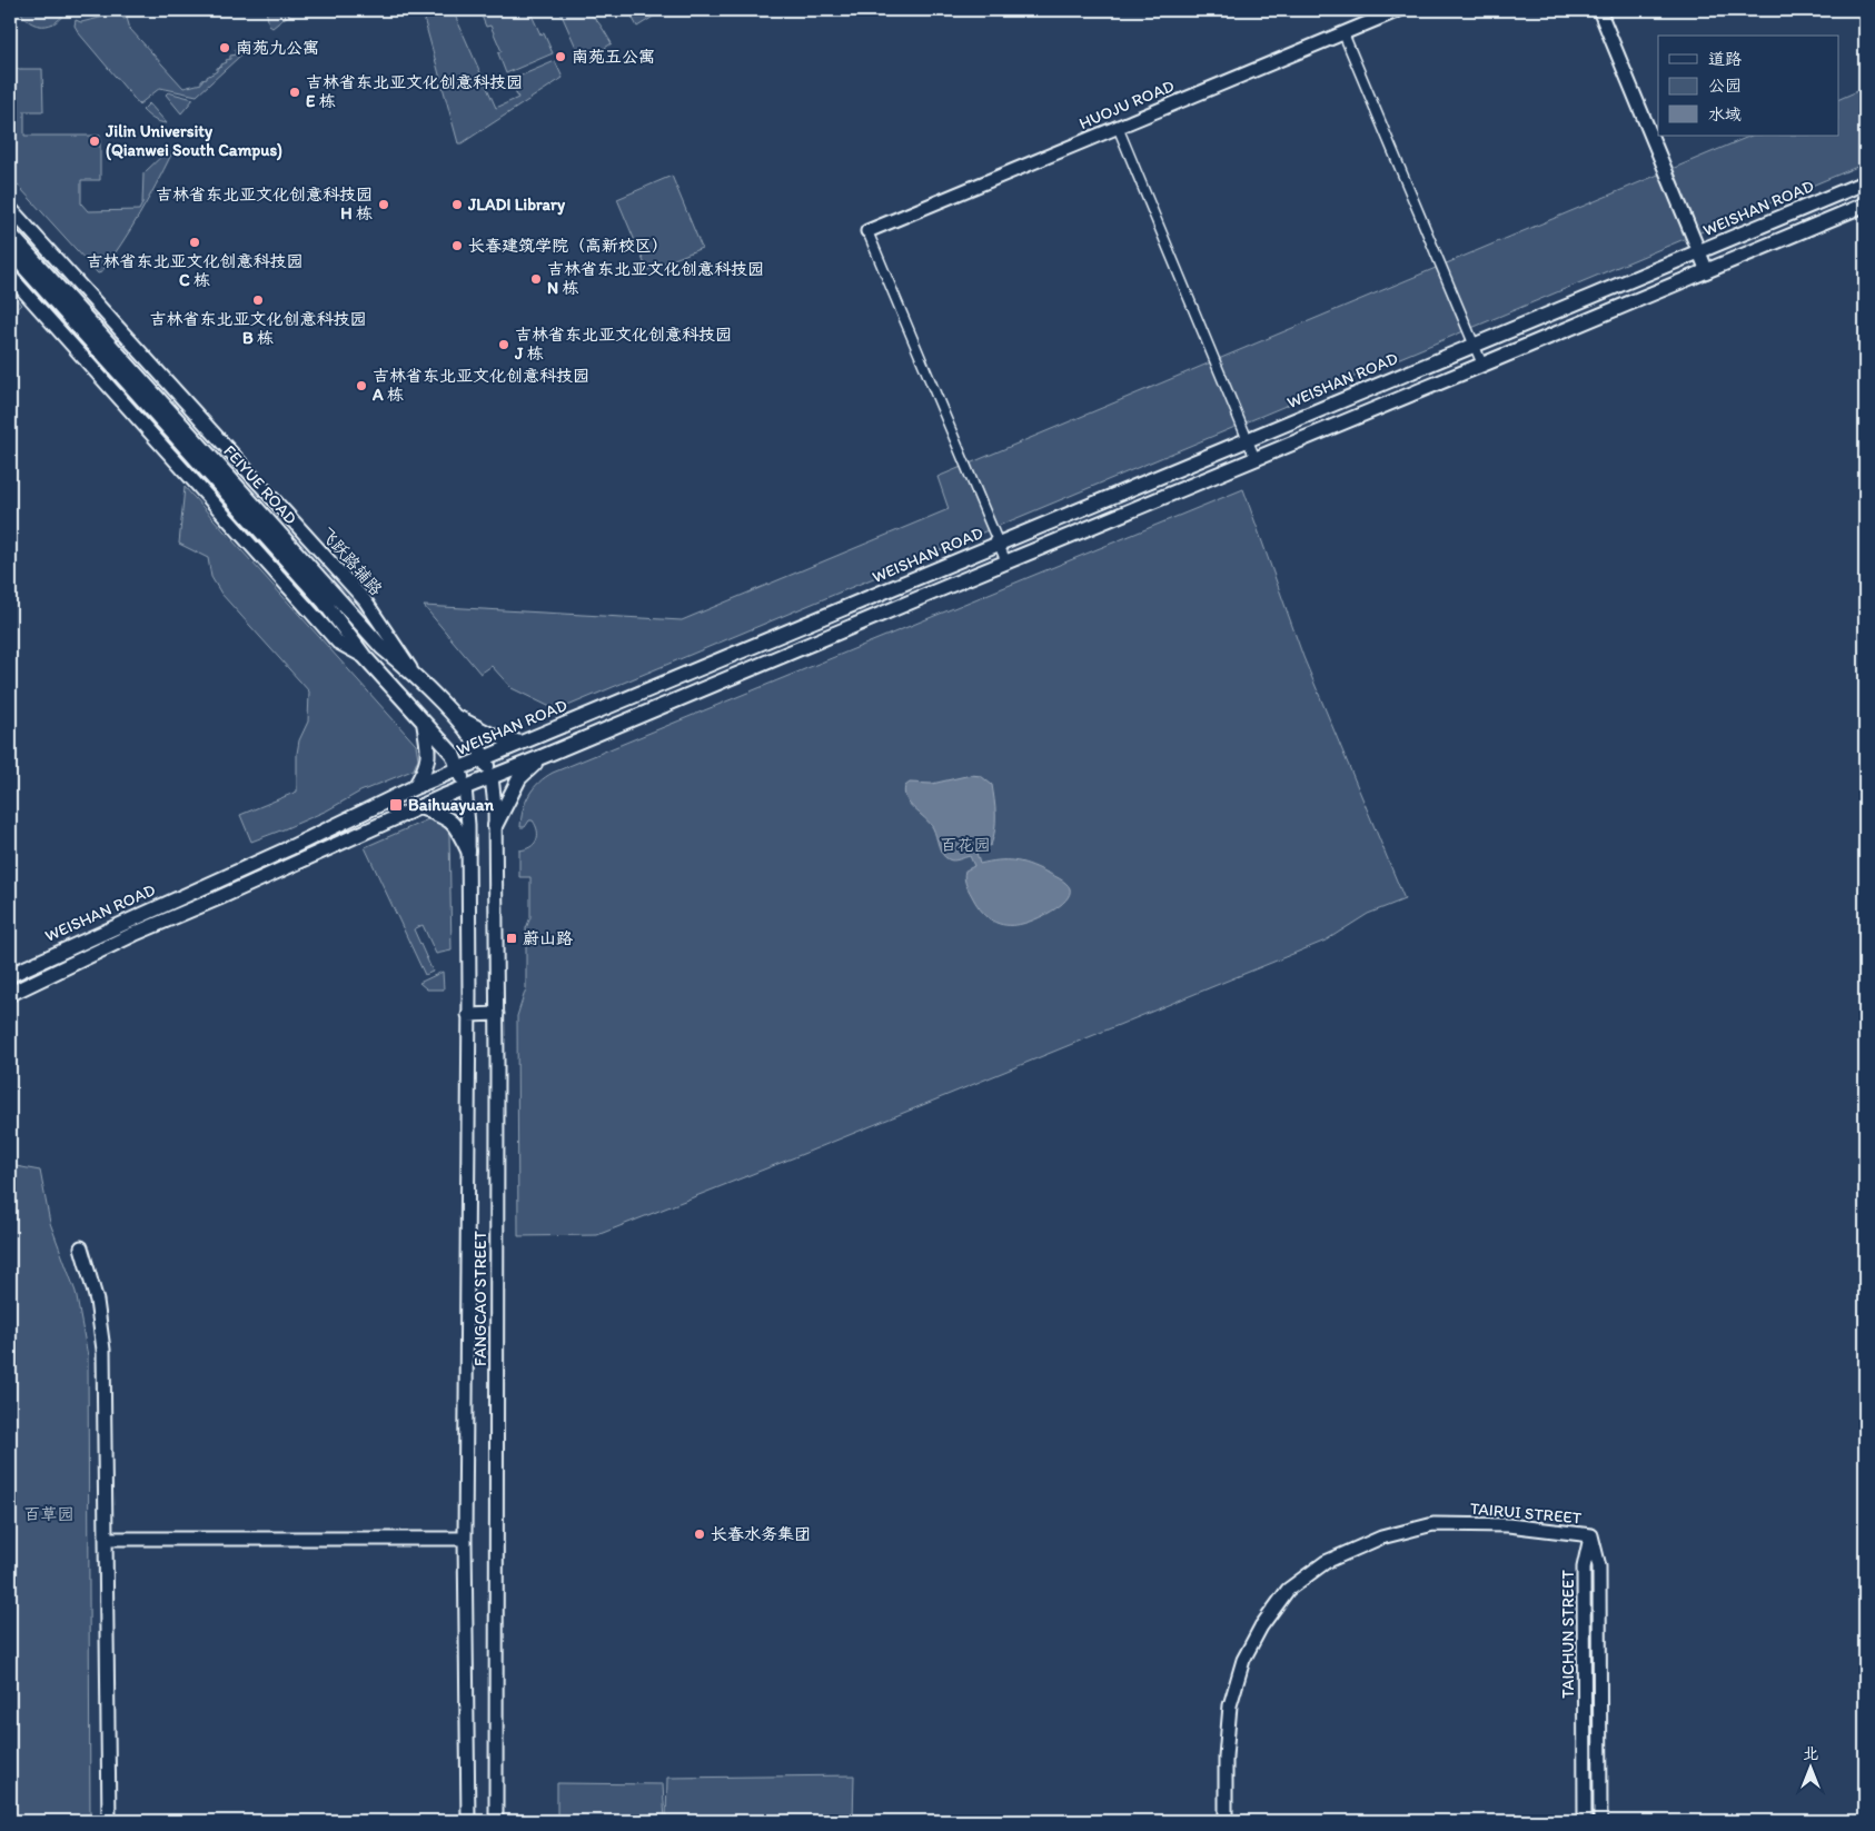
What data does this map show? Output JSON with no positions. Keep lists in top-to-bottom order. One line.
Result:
{"streets":{"main road":["WEISHAN ROAD","FEIYUE ROAD"],"street":["HUOJU ROAD","飞跃路辅路","FANGCAO STREET","TAIRUI STREET","TAICHUN STREET"]},"crossings":[["WEISHAN ROAD","FEIYUE ROAD"],["WEISHAN ROAD","FANGCAO STREET"],["FEIYUE ROAD","飞跃路辅路"],["FEIYUE ROAD","FANGCAO STREET"],["TAIRUI STREET","TAICHUN STREET"]],"parks":["百花园","百草园"],"places":{"other":["南苑九公寓","南苑五公寓","吉林省东北亚文化创意科技园 E 栋","Jilin University (Qianwei South Campus)","吉林省东北亚文化创意科技园 H 栋","JLADI Library","吉林省东北亚文化创意科技园 C 栋","长春建筑学院（高新校区）","吉林省东北亚文化创意科技园 N 栋","吉林省东北亚文化创意科技园 B 栋","吉林省东北亚文化创意科技园 J 栋","吉林省东北亚文化创意科技园 A 栋","长春水务集团"],"transit":["Baihuayuan","蔚山路"]},"legend":["道路","公园","水域"],"north":"top"}
